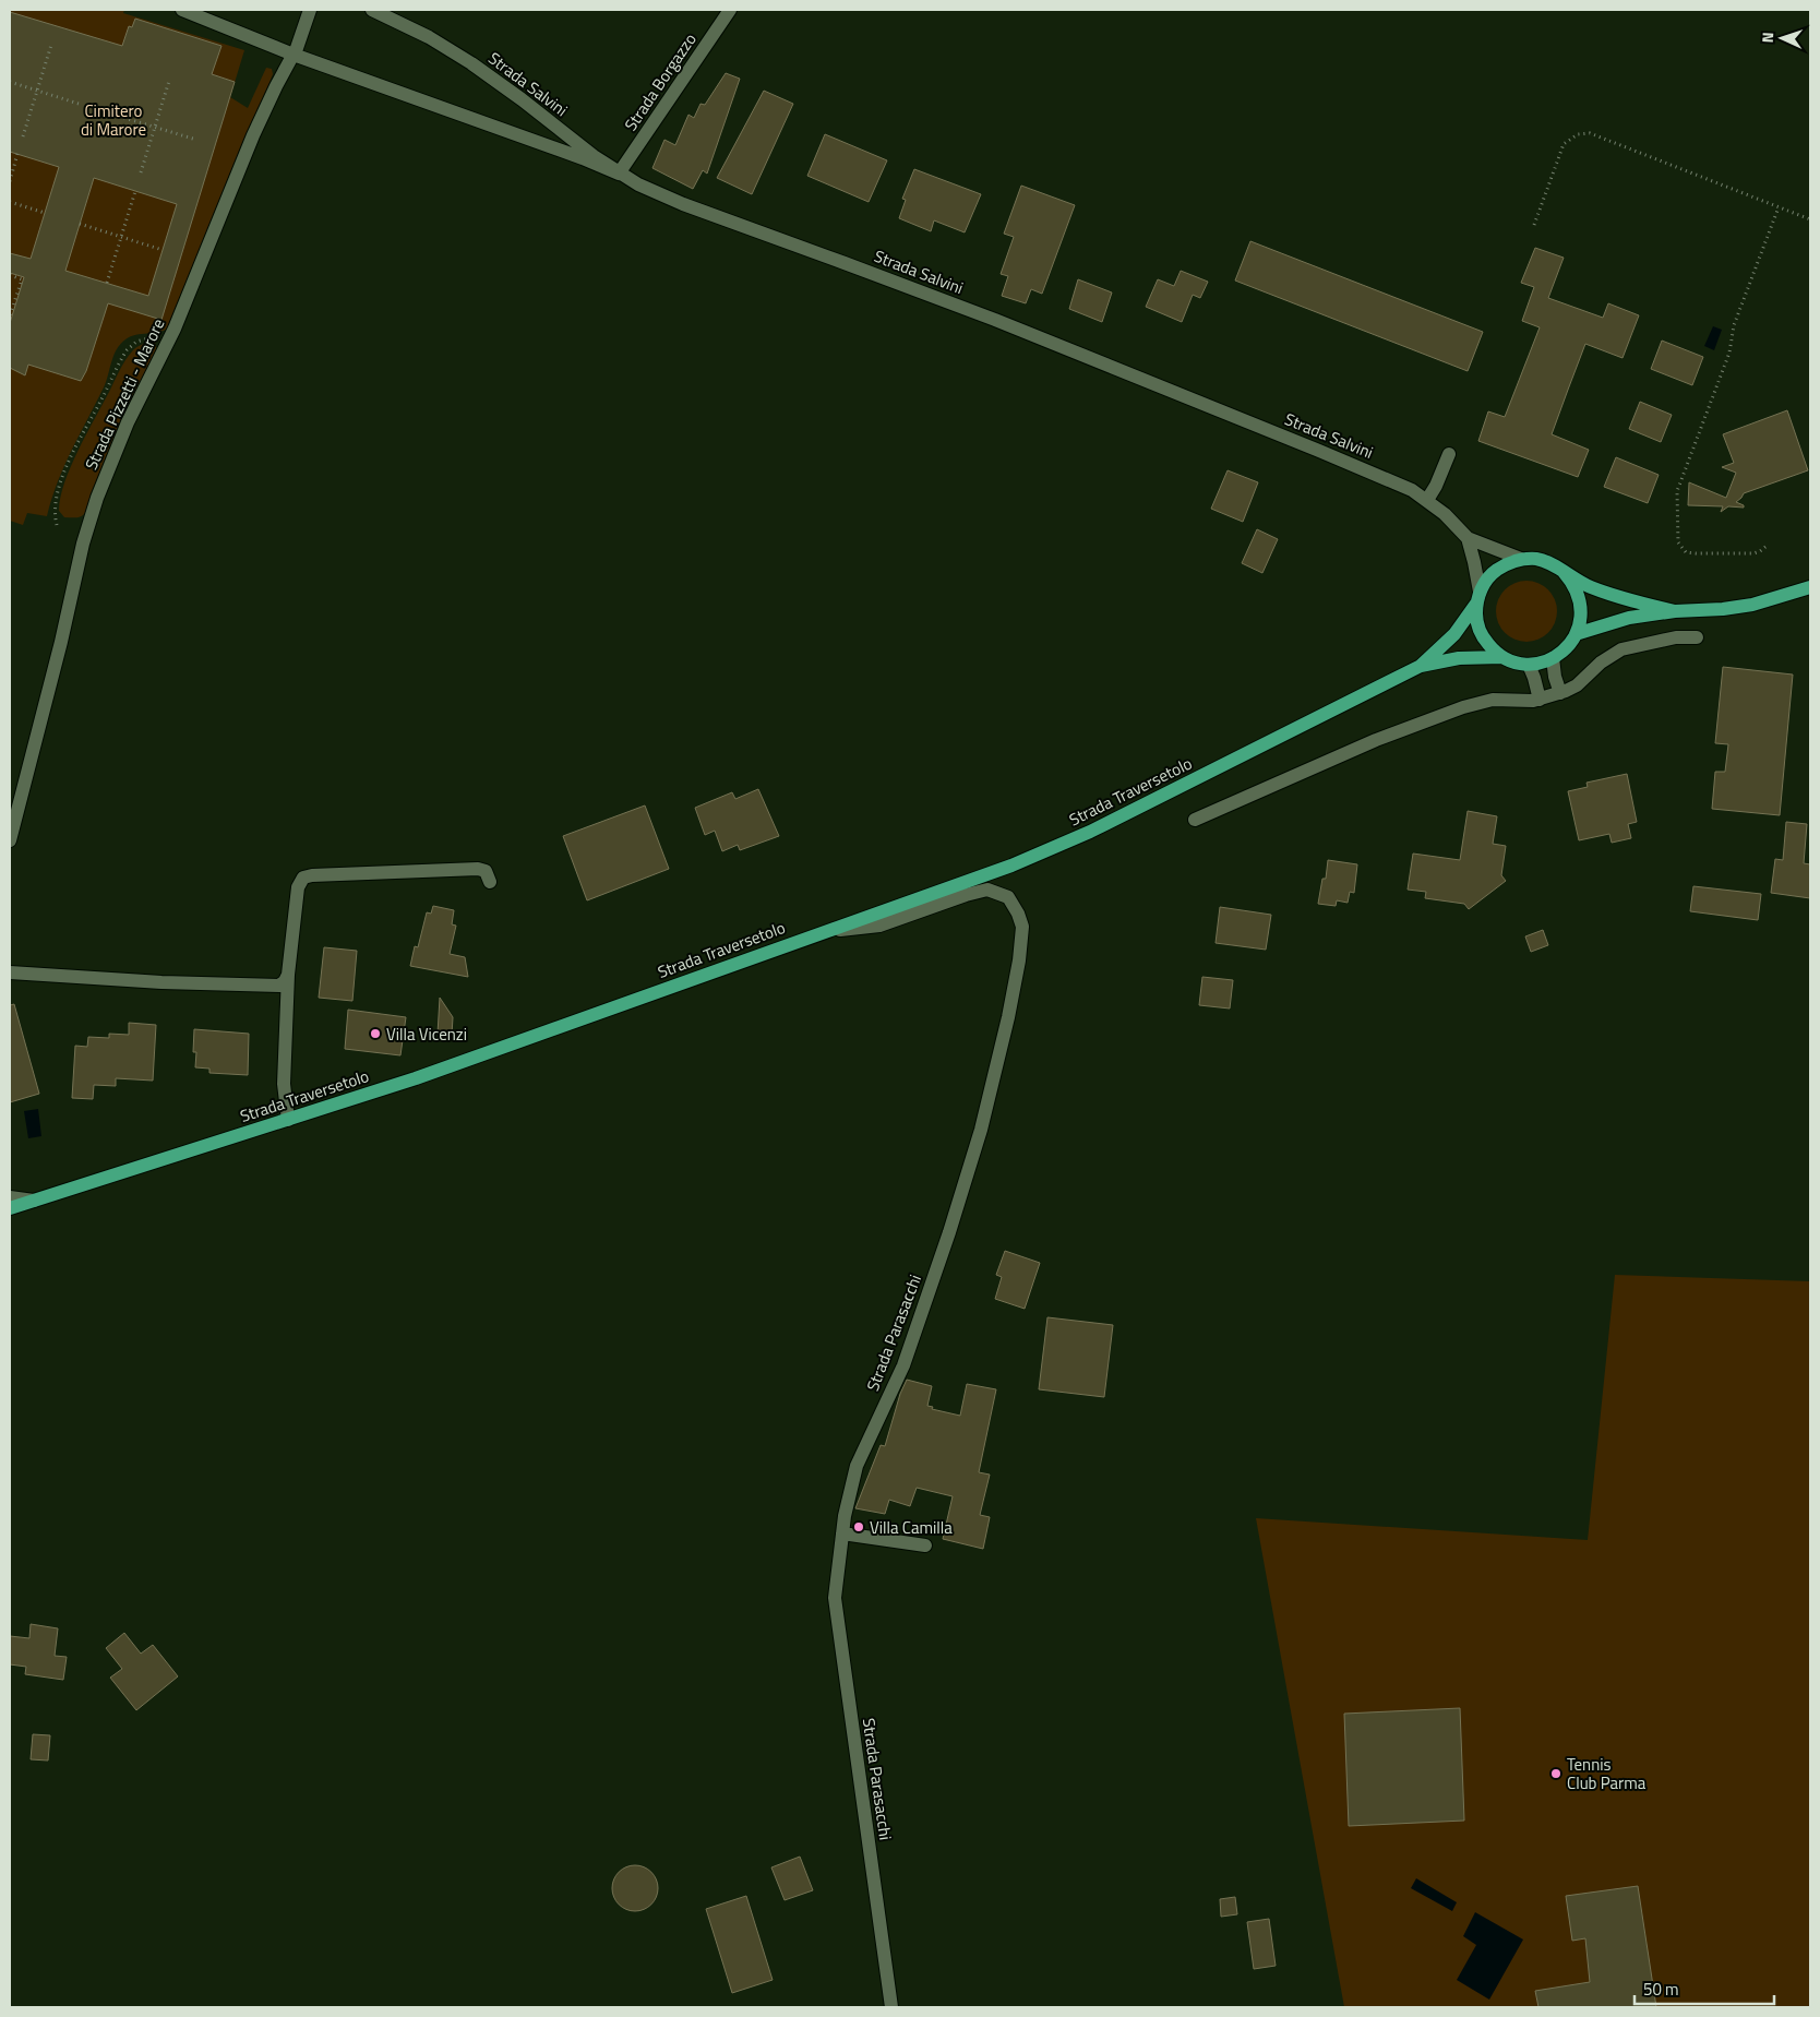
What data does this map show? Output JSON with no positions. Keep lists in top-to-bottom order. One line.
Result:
{"streets":{"main road":["Strada Traversetolo"],"street":["Strada Borgazzo","Strada Salvini","Strada Pizzetti - Marore","Strada Parasacchi"]},"crossings":[["Strada Borgazzo","Strada Salvini"],["Strada Salvini","Strada Traversetolo"],["Strada Traversetolo","Strada Parasacchi"]],"parks":["Cimitero di Marore"],"places":["Villa Vicenzi","Villa Camilla","Tennis Club Parma"],"scale_bar":"50 m","north":"left"}
